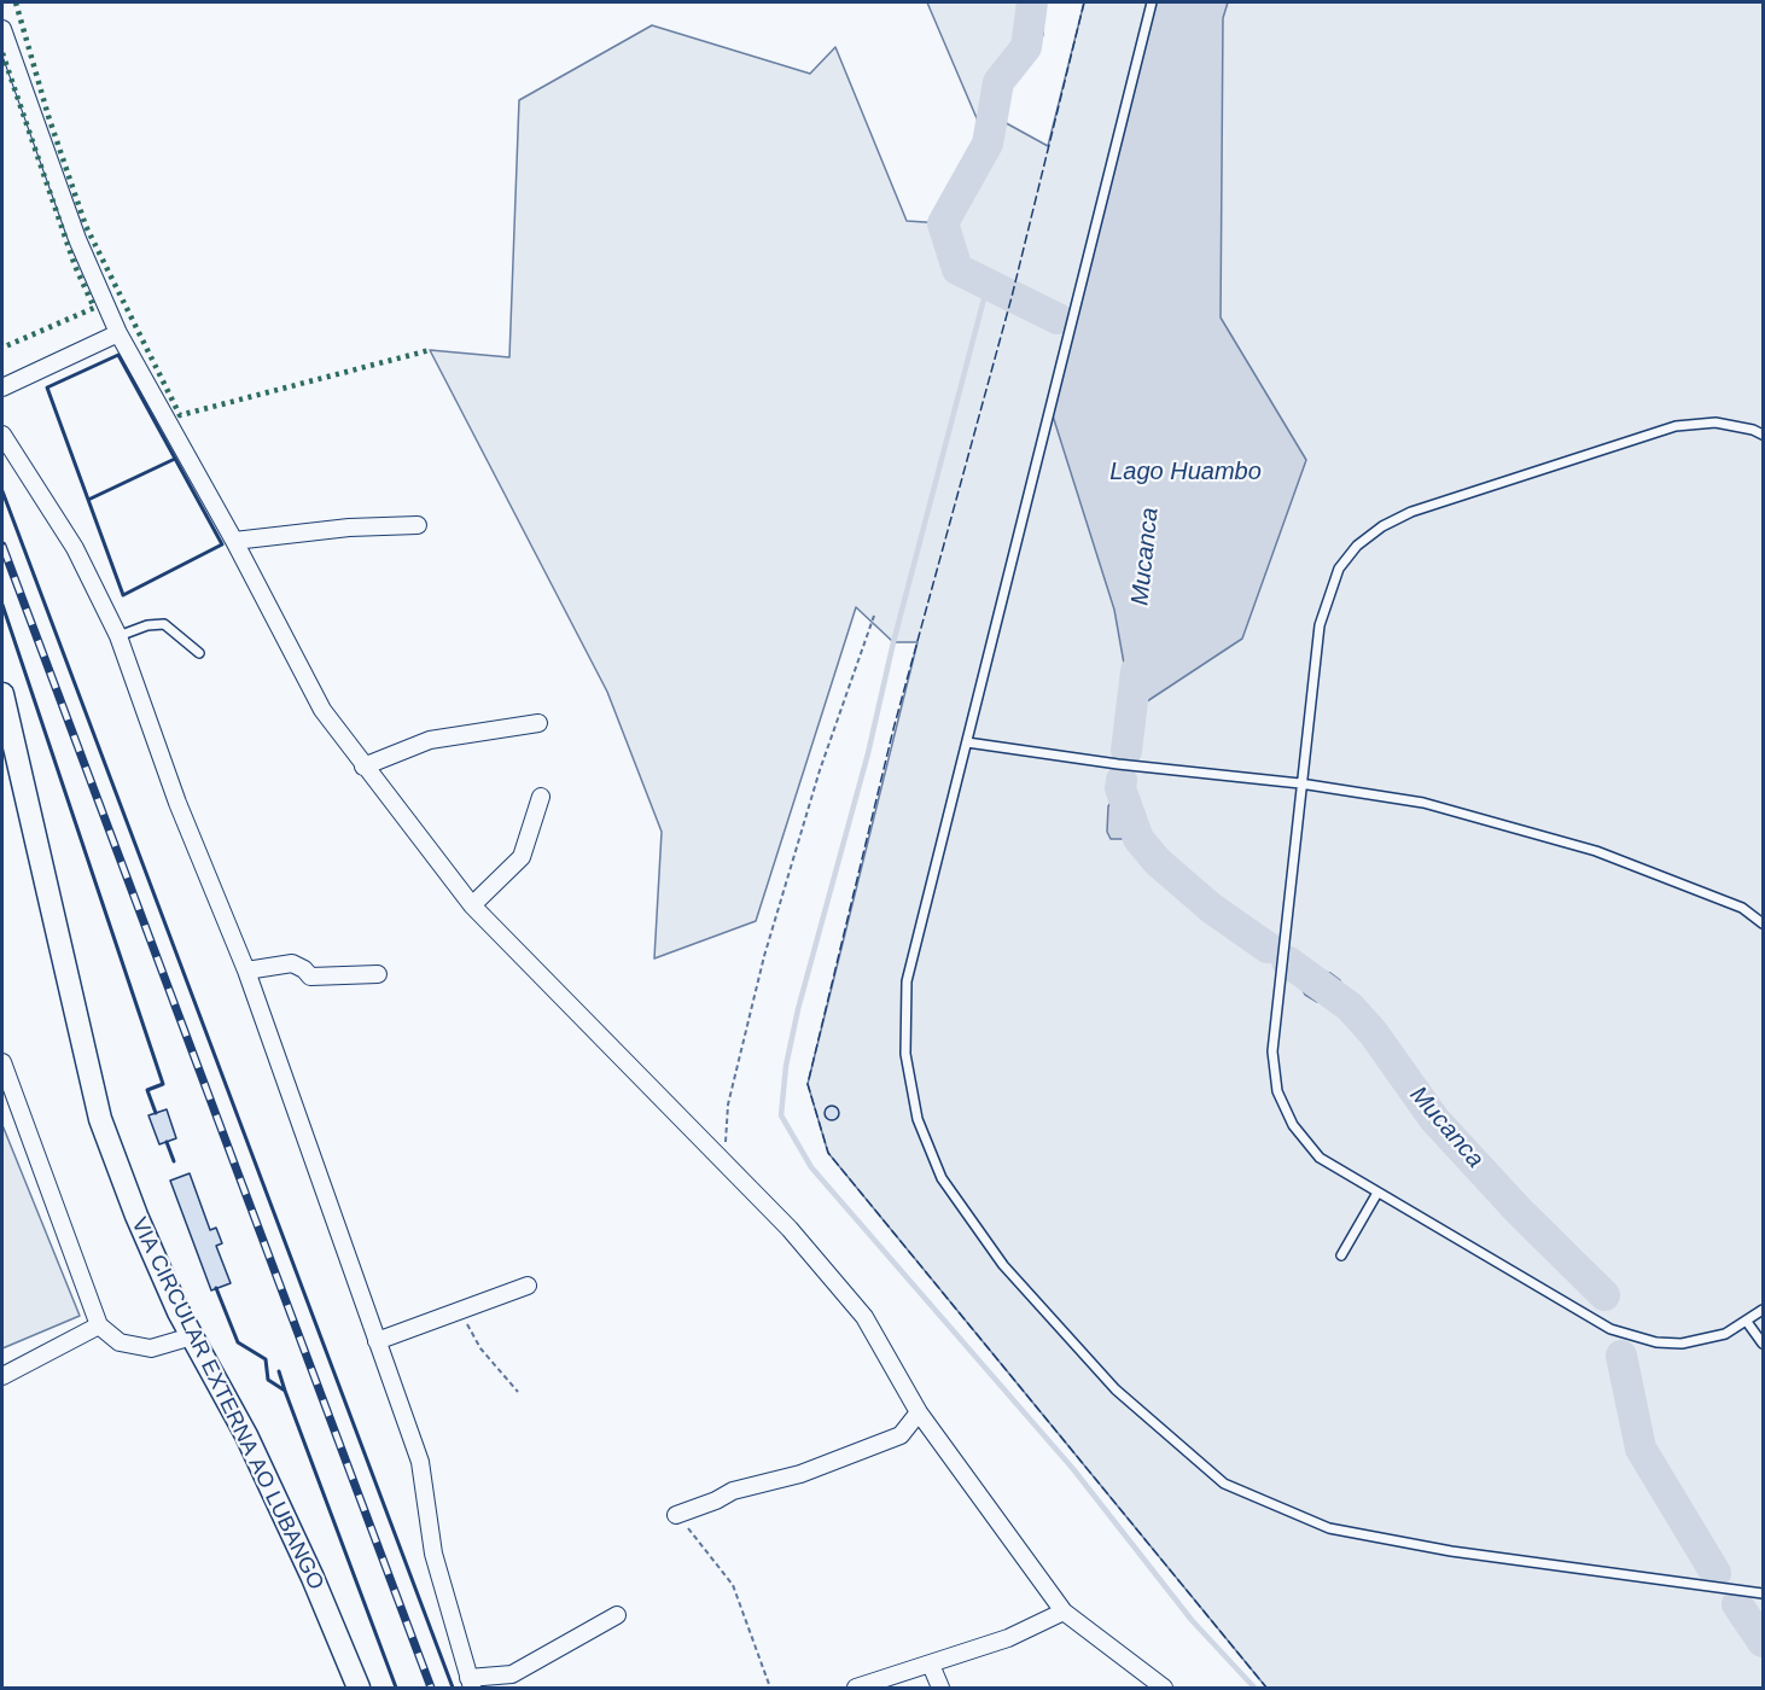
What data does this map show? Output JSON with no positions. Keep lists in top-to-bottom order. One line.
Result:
{"streets":{"main road":["VIA CIRCULAR EXTERNA AO LUBANGO"]},"water":["Lago Huambo","Mucanca"]}
